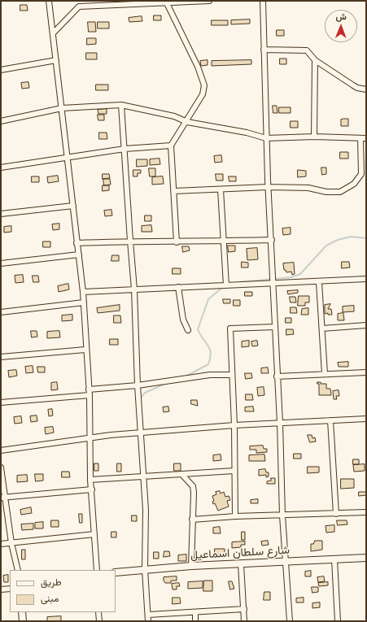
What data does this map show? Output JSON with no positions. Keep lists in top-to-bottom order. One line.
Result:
{"streets":{"street":["شارع سلطان اسماعيل"]},"legend":["طريق","مبنى"],"north":"top"}
